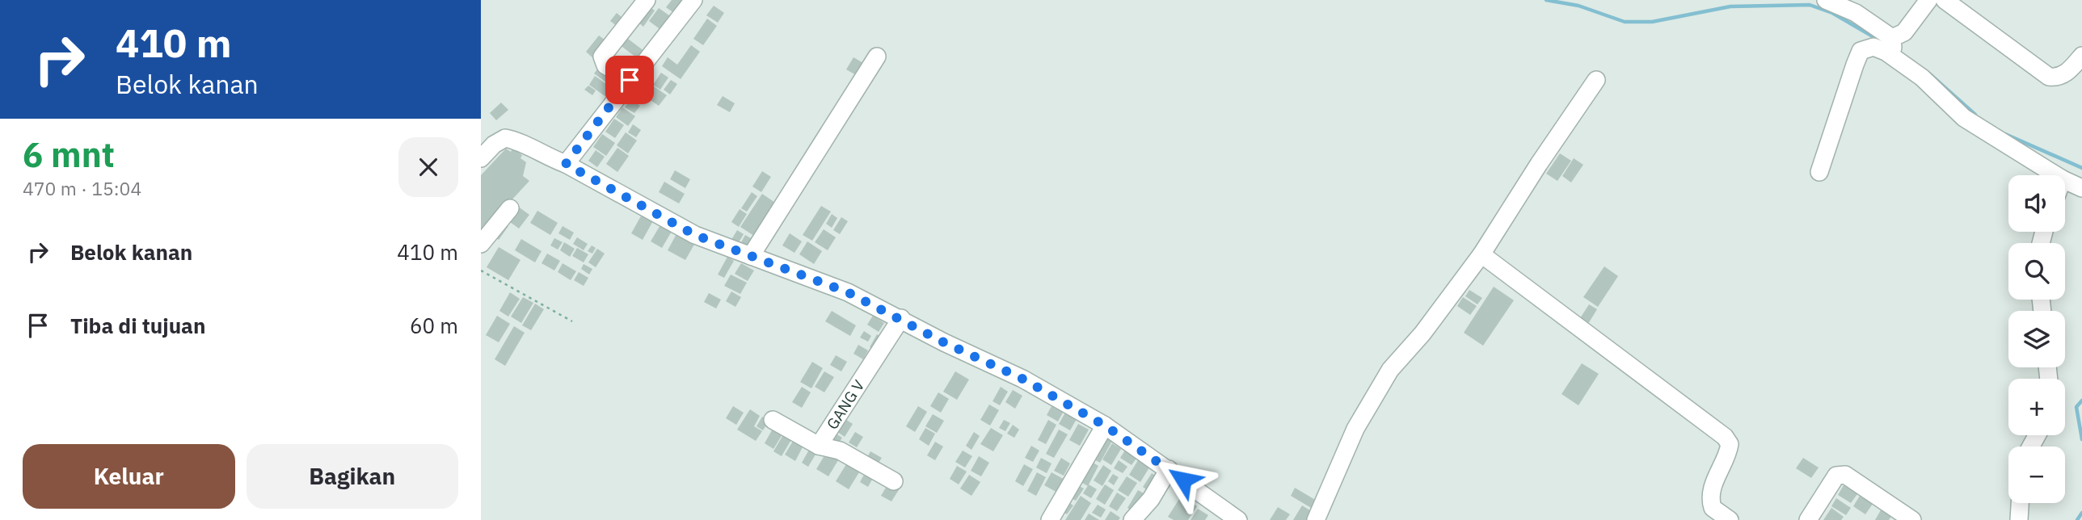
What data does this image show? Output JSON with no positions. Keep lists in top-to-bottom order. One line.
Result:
{"streets":{"street":["GANG V"]},"page":{"turn":["410 m","Belok kanan"],"heading":["6 mnt","470 m · 15:04"],"map_buttons":["+","−"],"list":[{"name":"Belok kanan","value":"410 m"},{"name":"Tiba di tujuan","value":"60 m"}],"buttons":["Keluar","Bagikan"]}}
